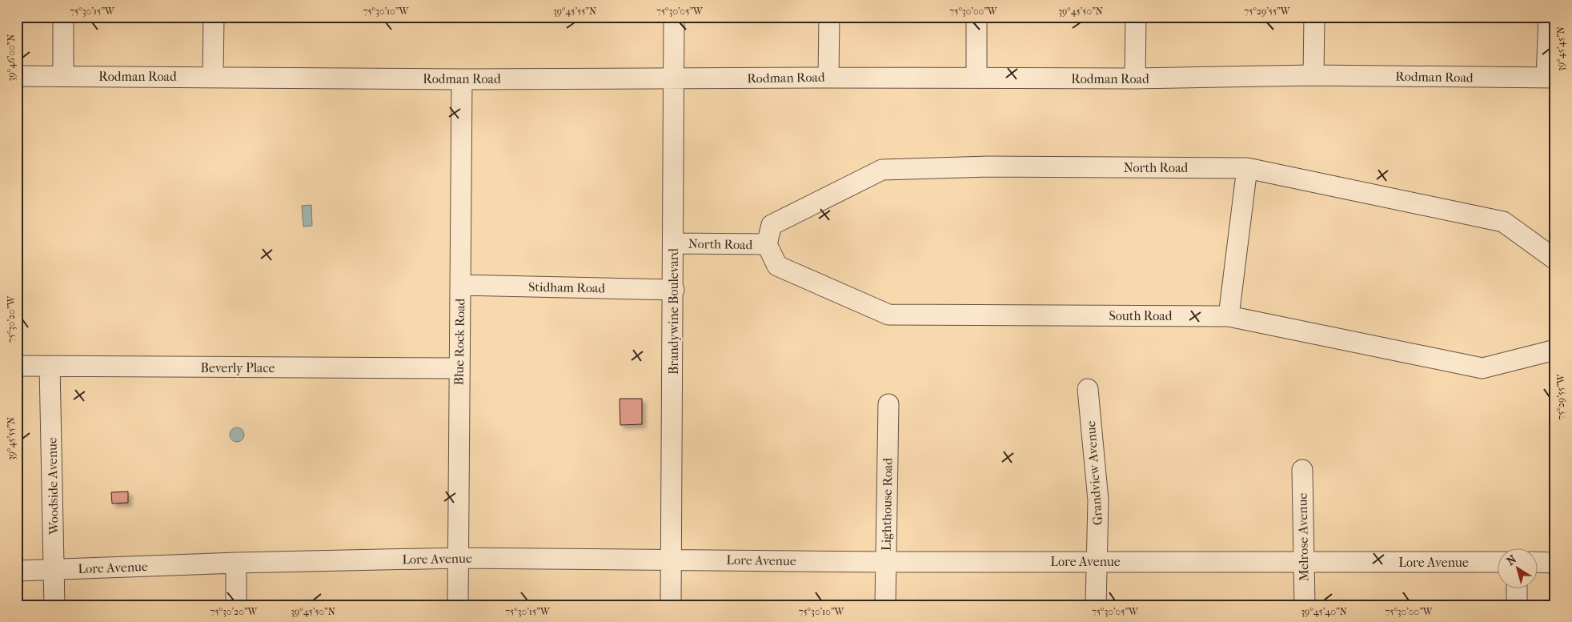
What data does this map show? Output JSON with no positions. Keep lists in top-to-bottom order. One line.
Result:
{"streets":{"street":["Rodman Road","North Road","Stidham Road","Brandywine Boulevard","South Road","Blue Rock Road","Beverly Place","Grandview Avenue","Woodside Avenue","Lighthouse Road","Melrose Avenue","Lore Avenue"]},"crossings":[["Rodman Road","Brandywine Boulevard"],["Rodman Road","Blue Rock Road"],["North Road","Brandywine Boulevard"],["North Road","South Road"],["Stidham Road","Brandywine Boulevard"],["Stidham Road","Blue Rock Road"],["Brandywine Boulevard","Lore Avenue"],["Blue Rock Road","Beverly Place"],["Blue Rock Road","Lore Avenue"],["Beverly Place","Woodside Avenue"],["Grandview Avenue","Lore Avenue"],["Woodside Avenue","Lore Avenue"],["Lighthouse Road","Lore Avenue"],["Melrose Avenue","Lore Avenue"]],"north":"top left","coordinates":["75°30'15\"W","75°30'10\"W","39°45'55\"N","75°30'05\"W","75°30'00\"W","39°45'50\"N","75°29'55\"W","39°45'45\"N","39°46'00\"N","75°30'20\"W","39°45'40\"N"]}
